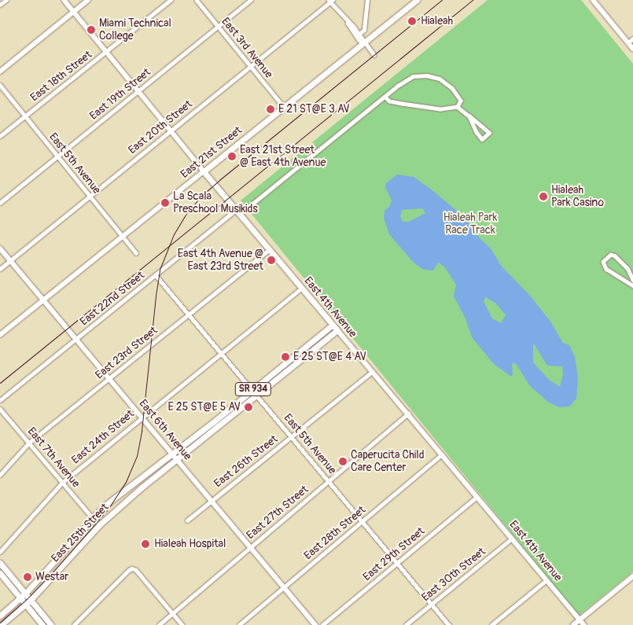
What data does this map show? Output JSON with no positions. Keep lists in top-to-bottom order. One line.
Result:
{"streets":{"main road":["East 21st Street","East 4th Avenue","SR 934","East 6th Avenue","East 25th Street"],"street":["East 3rd Avenue","East 18th Street","East 19th Street","East 20th Street","East 5th Avenue","East 22nd Street","East 23rd Street","East 24th Street","East 7th Avenue","East 26th Street","East 27th Street","East 28th Street","East 29th Street","East 30th Street"]},"crossings":[["East 3rd Avenue","East 19th Street"],["East 3rd Avenue","East 20th Street"],["East 3rd Avenue","East 21st Street"],["East 18th Street","East 5th Avenue"],["East 18th Street","East 4th Avenue"],["East 19th Street","East 5th Avenue"],["East 19th Street","East 4th Avenue"],["East 20th Street","East 5th Avenue"],["East 20th Street","East 4th Avenue"],["East 20th Street","East 6th Avenue"],["East 21st Street","East 5th Avenue"],["East 21st Street","East 4th Avenue"],["East 21st Street","East 6th Avenue"],["East 5th Avenue","East 22nd Street"],["East 5th Avenue","East 23rd Street"],["East 5th Avenue","SR 934"],["East 5th Avenue","East 24th Street"],["East 5th Avenue","East 26th Street"],["East 5th Avenue","East 27th Street"],["East 5th Avenue","East 28th Street"],["East 5th Avenue","East 29th Street"],["East 5th Avenue","East 30th Street"],["East 22nd Street","East 4th Avenue"],["East 22nd Street","East 6th Avenue"],["East 4th Avenue","East 23rd Street"],["East 4th Avenue","SR 934"],["East 4th Avenue","East 24th Street"],["East 4th Avenue","East 26th Street"],["East 4th Avenue","East 27th Street"],["East 4th Avenue","East 28th Street"],["East 4th Avenue","East 29th Street"],["East 4th Avenue","East 30th Street"],["East 23rd Street","East 6th Avenue"],["East 23rd Street","East 7th Avenue"],["SR 934","East 6th Avenue"],["SR 934","East 7th Avenue"],["SR 934","East 25th Street"],["East 6th Avenue","East 24th Street"],["East 6th Avenue","East 26th Street"],["East 6th Avenue","East 27th Street"],["East 6th Avenue","East 25th Street"],["East 6th Avenue","East 28th Street"],["East 24th Street","East 7th Avenue"]],"parks":["Hialeah Park Race Track"],"places":["Hialeah","Miami Technical College","E 21 ST@E 3 AV","East 21st Street @ East 4th Avenue","Hialeah Park Casino","La Scala Preschool Musikids","East 4th Avenue @ East 23rd Street","E 25 ST@E 4 AV","E 25 ST@E 5 AV","Caperucita Child Care Center","Hialeah Hospital","Westar"]}
